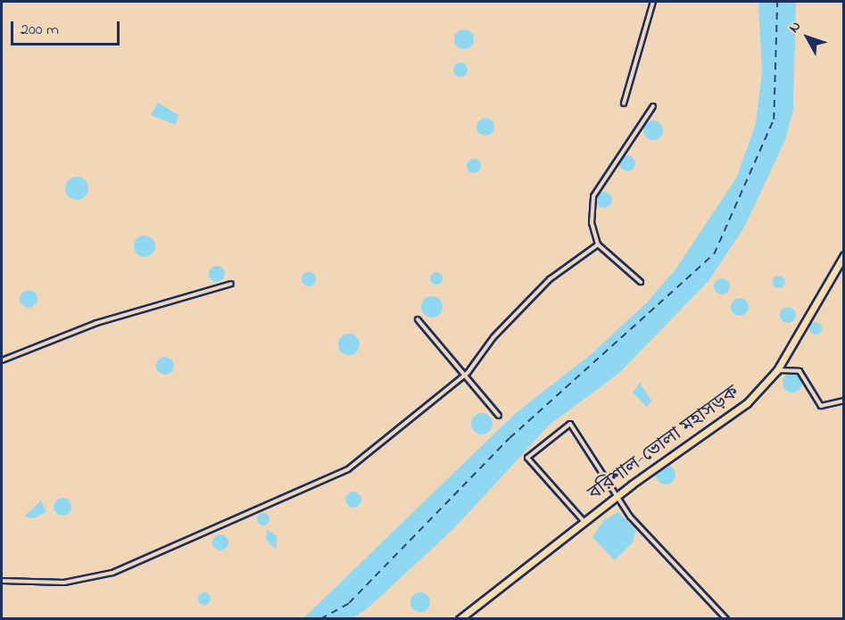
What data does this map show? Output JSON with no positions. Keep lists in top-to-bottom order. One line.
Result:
{"streets":{"highway":["বরিশাল-ভোলা মহাসড়ক"]},"scale_bar":"200 m","north":"top left"}
